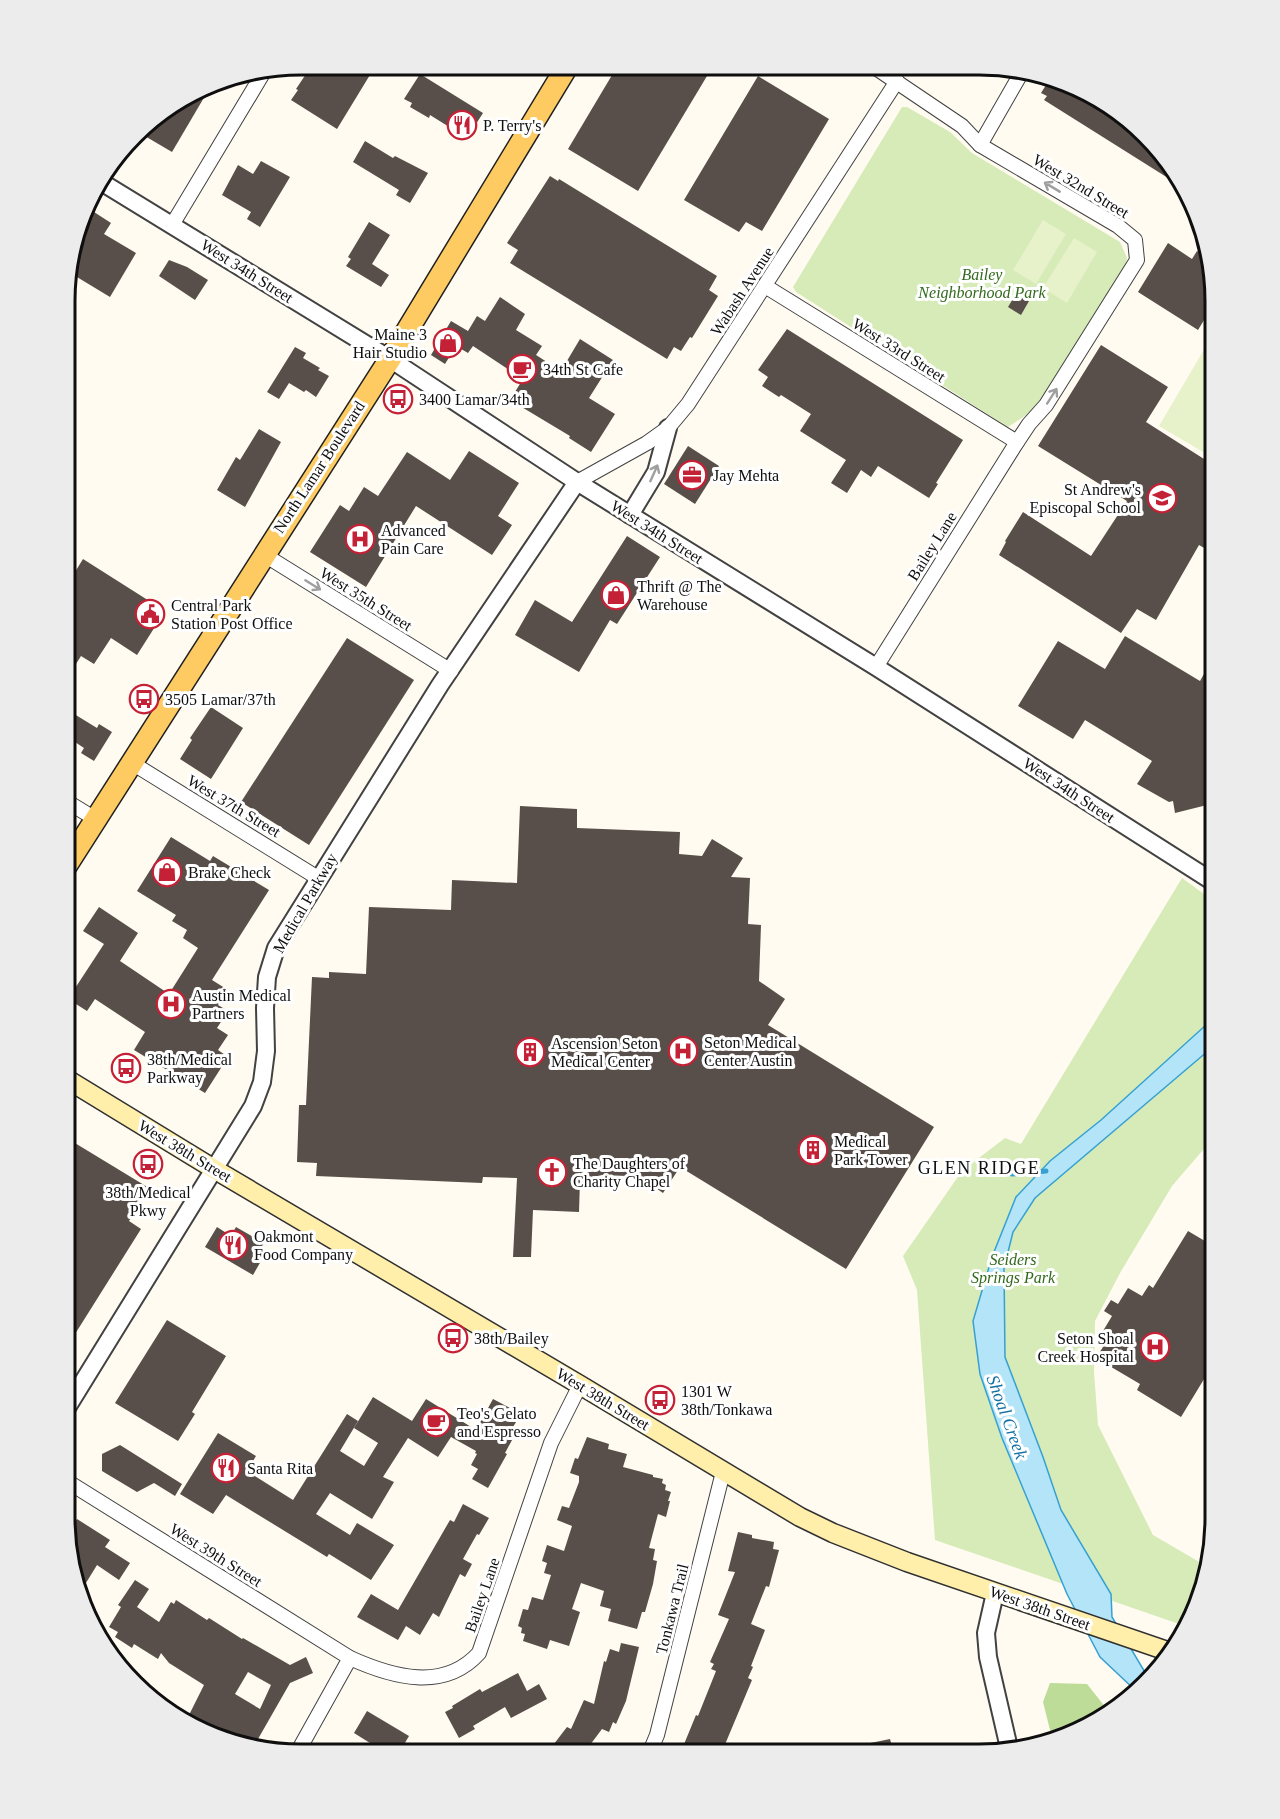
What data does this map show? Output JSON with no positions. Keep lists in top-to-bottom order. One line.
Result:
{"streets":{"main road":["North Lamar Boulevard","West 38th Street"],"street":["West 32nd Street","West 34th Street","Wabash Avenue","West 33rd Street","Bailey Lane","West 35th Street","West 37th Street","Medical Parkway","West 39th Street","Tonkawa Trail"]},"crossings":[["West 32nd Street","Wabash Avenue"],["West 32nd Street","West 33rd Street"],["West 32nd Street","Bailey Lane"],["West 34th Street","Wabash Avenue"],["West 34th Street","North Lamar Boulevard"],["West 34th Street","Bailey Lane"],["West 34th Street","Medical Parkway"],["Wabash Avenue","West 33rd Street"],["Wabash Avenue","Medical Parkway"],["West 33rd Street","Bailey Lane"],["North Lamar Boulevard","West 35th Street"],["North Lamar Boulevard","West 37th Street"],["Bailey Lane","West 38th Street"],["Bailey Lane","West 39th Street"],["West 35th Street","Medical Parkway"],["West 37th Street","Medical Parkway"],["Medical Parkway","West 38th Street"],["West 38th Street","Tonkawa Trail"]],"one_way":["West 35th Street"],"districts":["GLEN RIDGE"],"water":["Shoal Creek"],"parks":["Bailey Neighborhood Park","Seiders Springs Park"],"places":{"restaurant":["P. Terry's","Oakmont Food Company","Santa Rita"],"shop":["Maine 3 Hair Studio","Thrift @ The Warehouse","Brake Check"],"cafe":["34th St Cafe","Teo's Gelato and Espresso"],"bus stop":["3400 Lamar/34th","3505 Lamar/37th","38th/Medical Parkway","38th/Medical Pkwy","38th/Bailey","1301 W 38th/Tonkawa"],"office":["Jay Mehta"],"school or university":["St Andrew's Episcopal School"],"hospital":["Advanced Pain Care","Austin Medical Partners","Seton Medical Center Austin","Seton Shoal Creek Hospital"],"public building":["Central Park Station Post Office"],"building":["Ascension Seton Medical Center","Medical Park Tower"],"church":["The Daughters of Charity Chapel"]}}
